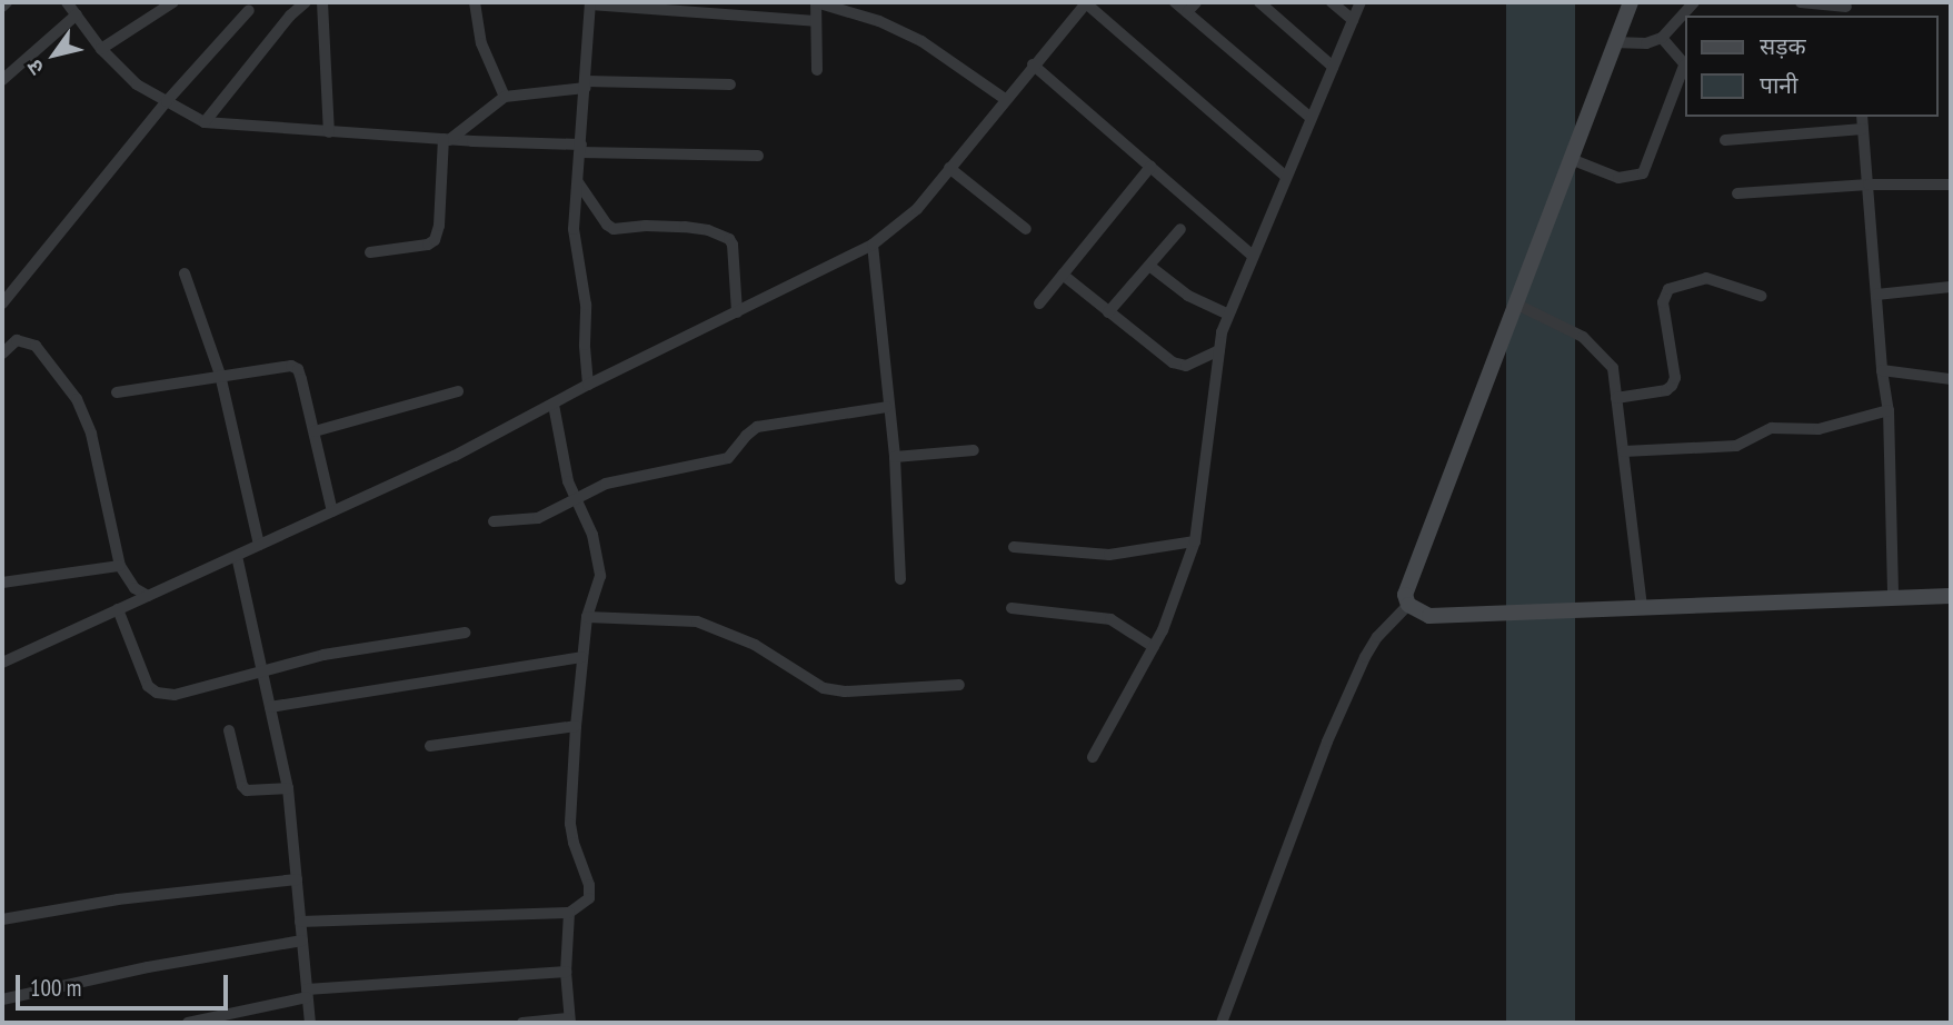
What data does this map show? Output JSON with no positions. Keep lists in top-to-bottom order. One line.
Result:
{"legend":["सड़क","पानी"],"scale_bar":"100 m","north":"bottom left"}
